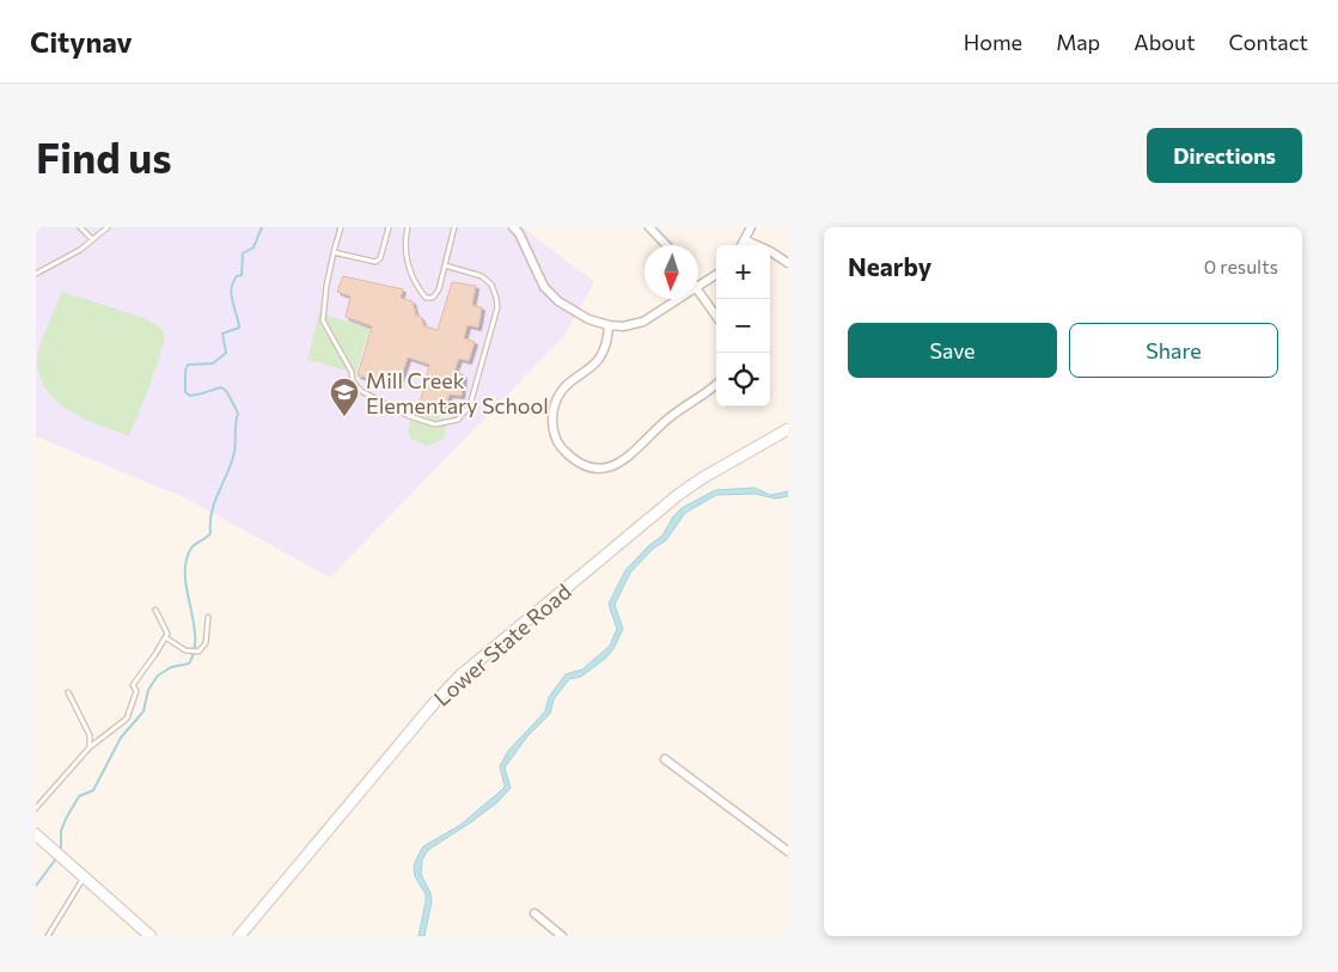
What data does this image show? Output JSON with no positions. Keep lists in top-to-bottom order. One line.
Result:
{"streets":{"main road":["Lower State Road"]},"places":{"school or university":["Mill Creek Elementary School"]},"north":"bottom","page":{"header":"Citynav","nav":["Home","Map","About","Contact"],"buttons":["Directions",["Save","Share"]],"title":"Find us","heading":["Nearby","0 results"],"map_buttons":["+","−"]}}
